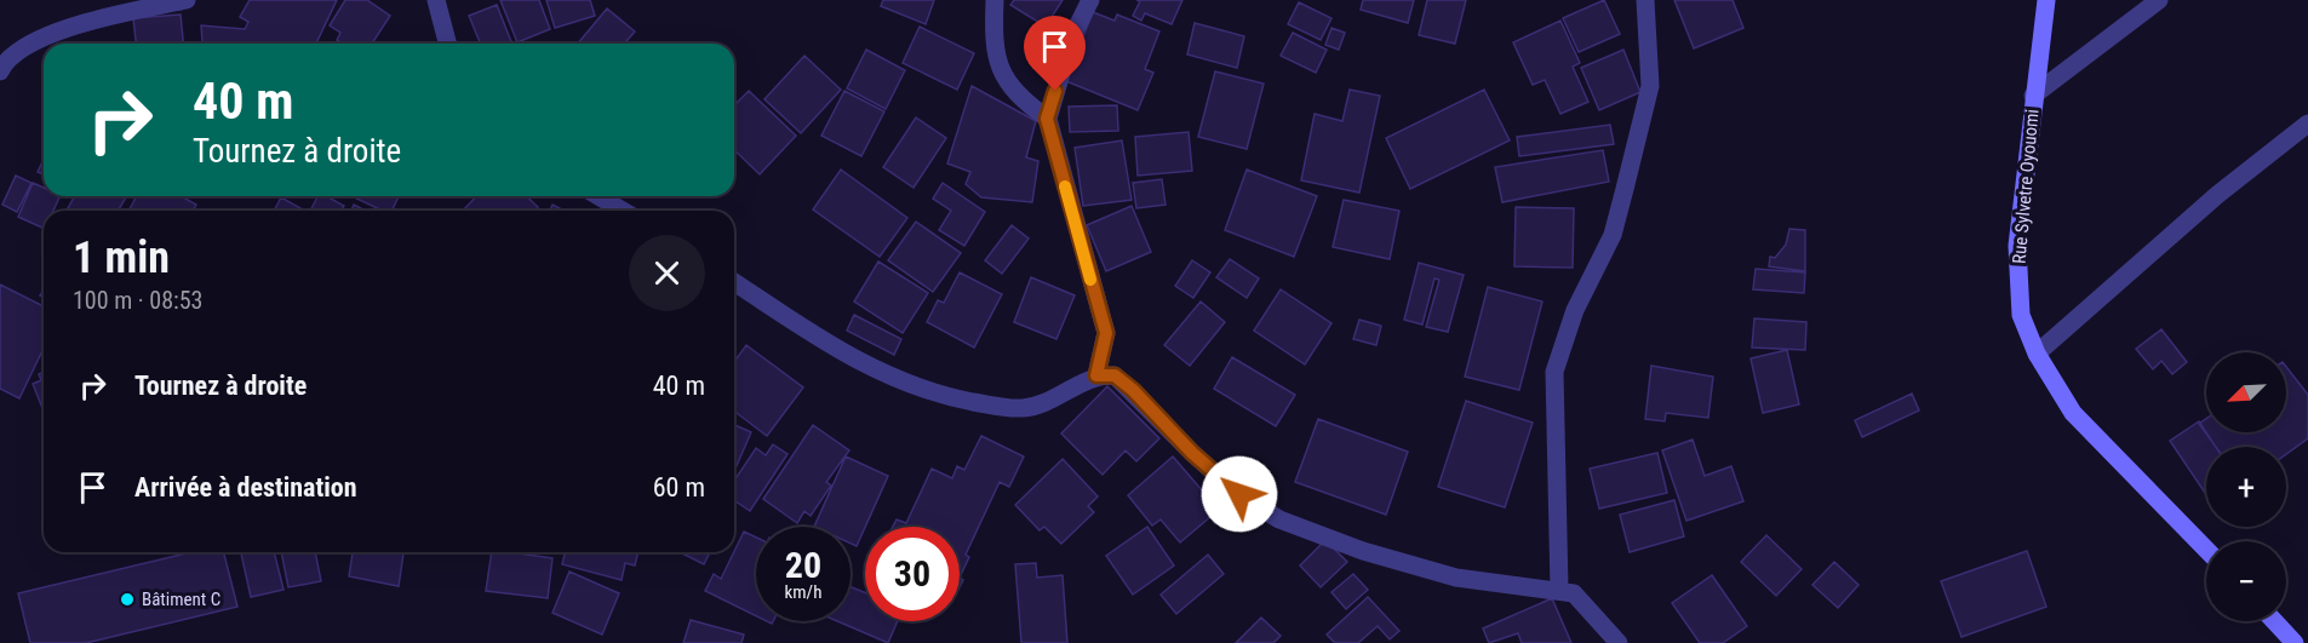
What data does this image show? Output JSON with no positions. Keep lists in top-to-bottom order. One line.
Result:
{"streets":{"street":["Rue Sylvetre Oyouomi"]},"places":["Bâtiment C"],"north":"bottom left","page":{"turn":["40 m","Tournez à droite"],"heading":["1 min","100 m · 08:53"],"list":[{"name":"Tournez à droite","value":"40 m"},{"name":"Arrivée à destination","value":"60 m"}],"map_buttons":["+","−"],"speed":"20 km/h","limit":"30"}}
